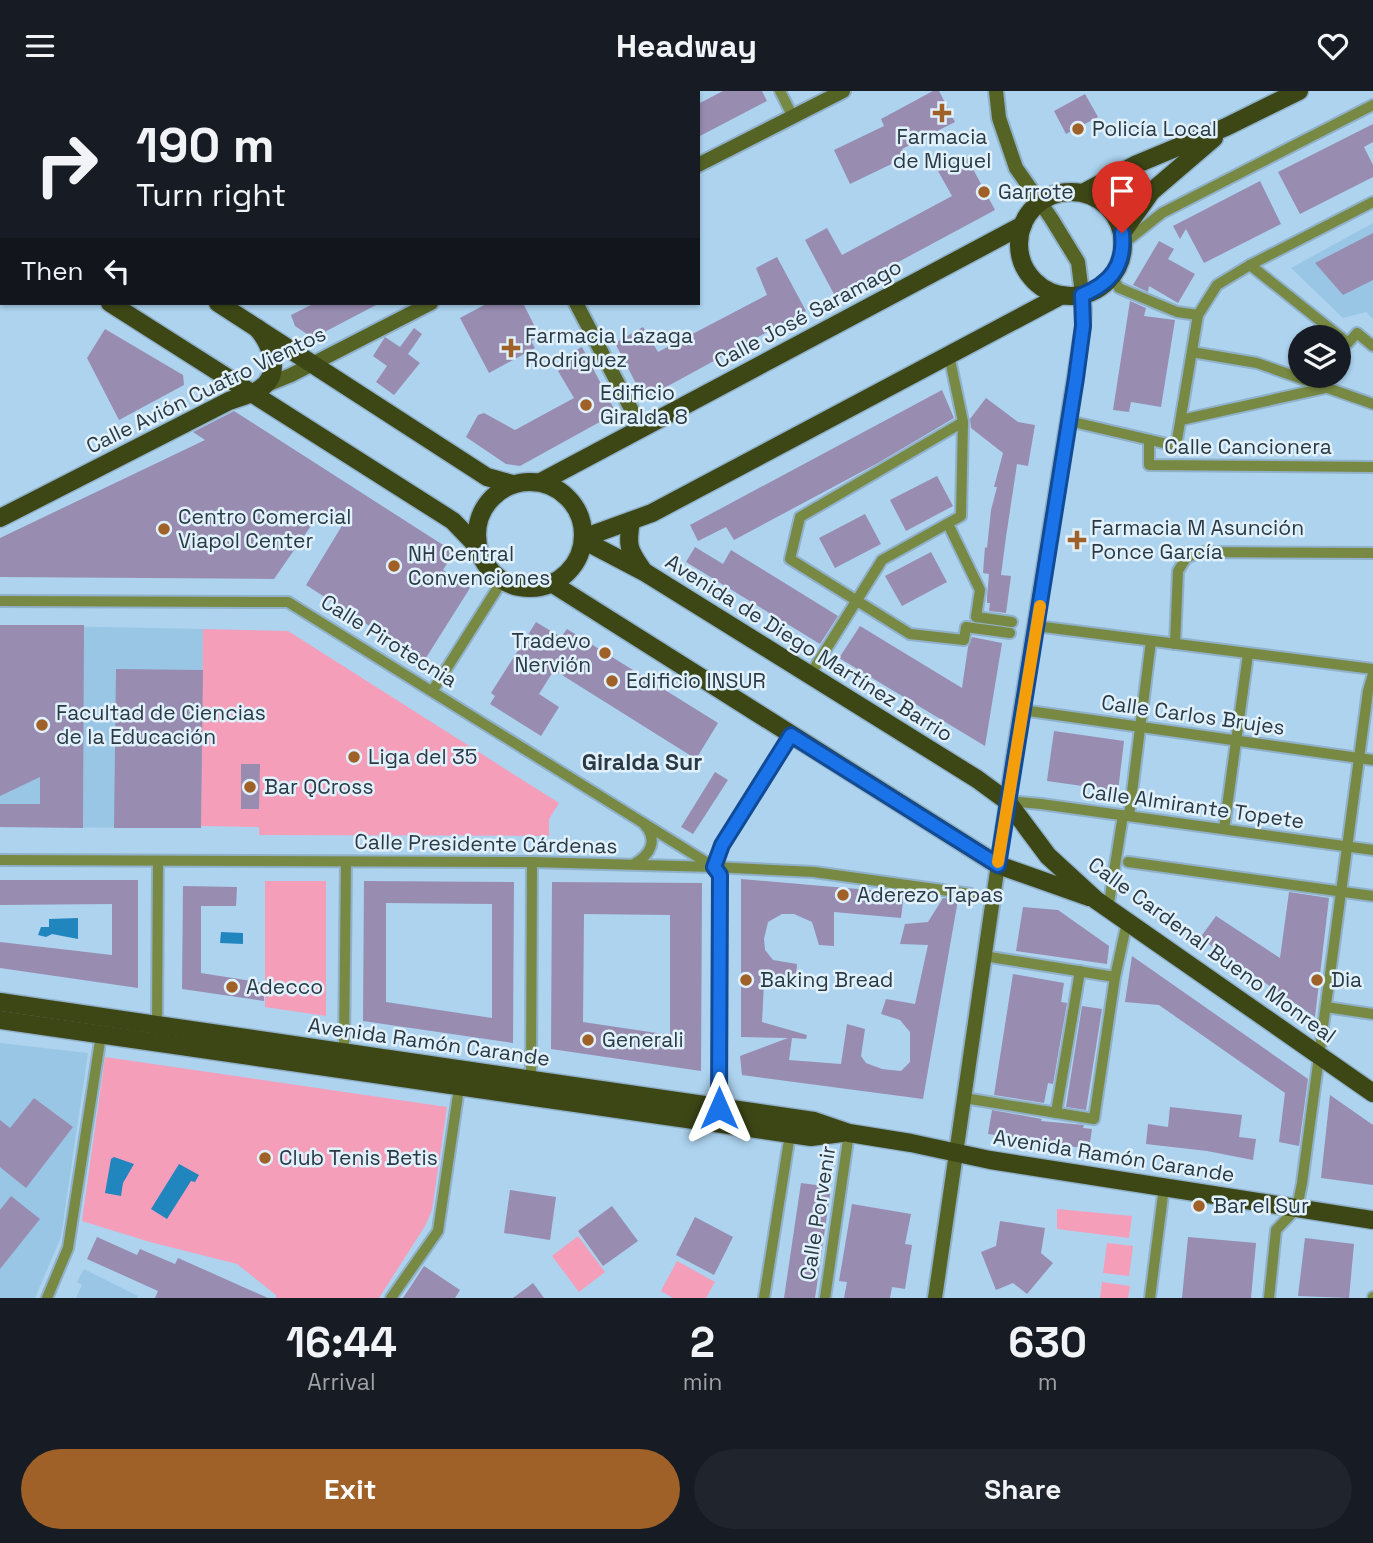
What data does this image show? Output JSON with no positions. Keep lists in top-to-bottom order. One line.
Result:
{"streets":{"main road":["Calle José Saramago","Calle Avión Cuatro Vientos","Avenida de Diego Martínez Barrio","Calle Cardenal Bueno Monreal","Avenida Ramón Carande"],"street":["Calle Cancionera","Calle Pirotecnia","Calle Carlos Brujes","Calle Almirante Topete","Calle Presidente Cárdenas","Calle Porvenir"]},"crossings":[["Calle José Saramago","Avenida de Diego Martínez Barrio"],["Calle Pirotecnia","Calle Presidente Cárdenas"],["Avenida de Diego Martínez Barrio","Calle Almirante Topete"],["Avenida de Diego Martínez Barrio","Calle Cardenal Bueno Monreal"],["Calle Almirante Topete","Calle Cardenal Bueno Monreal"],["Avenida Ramón Carande","Calle Porvenir"]],"districts":["Giralda Sur"],"places":{"health":["Farmacia de Miguel","Farmacia Lazaga Rodriguez","Farmacia M Asunción Ponce García"],"other":["Policía Local","Garrote","Edificio Giralda 8","Centro Comercial Viapol Center","NH Central Convenciones","Tradevo Nervión","Edificio INSUR","Facultad de Ciencias de la Educación","Liga del 35","Bar QCross","Aderezo Tapas","Baking Bread","Dia","Adecco","Generali","Club Tenis Betis","Bar el Sur"]},"page":{"header":"Headway","turn":["190 m","Turn right"],"then":"Then","eta":["16:44","Arrival","2","min","630","m"],"buttons":["Exit","Share"]}}
